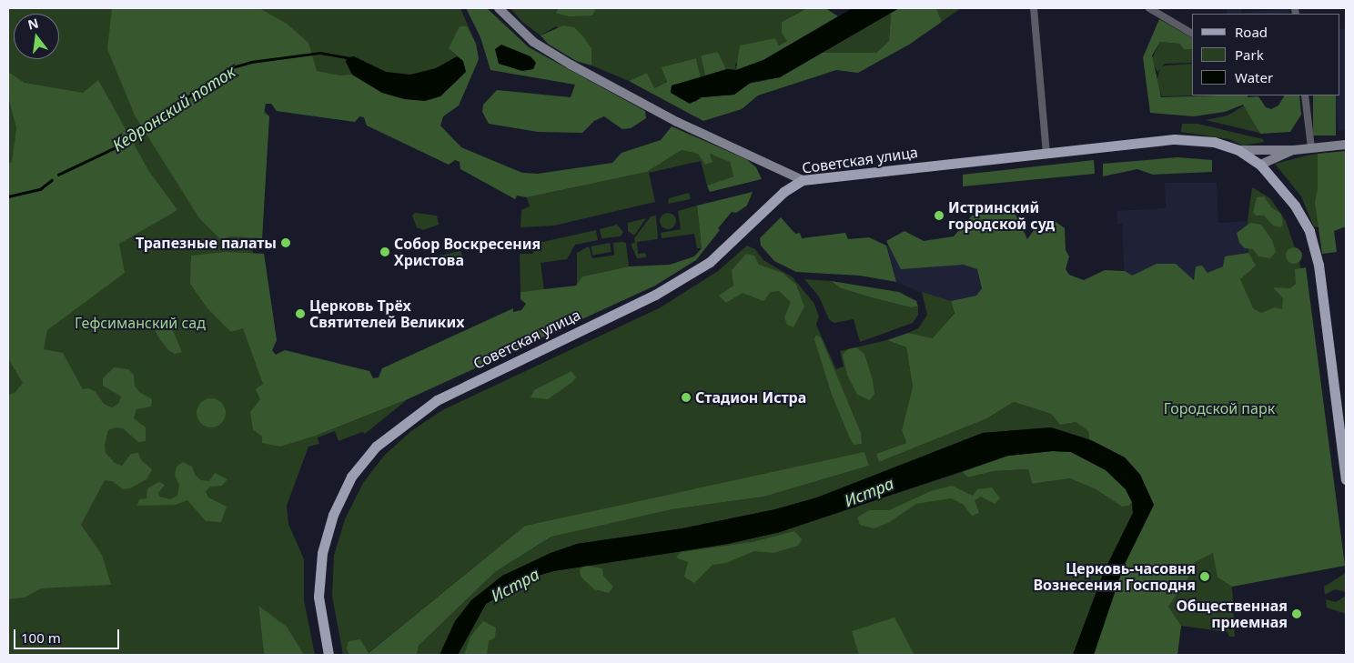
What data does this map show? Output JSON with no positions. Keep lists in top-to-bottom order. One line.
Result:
{"streets":{"main road":["Советская улица"]},"water":["Кедронский поток","Истра"],"parks":["Гефсиманский сад","Городской парк"],"places":["Истринский городской суд","Трапезные палаты","Собор Воскресения Христова","Церковь Трёх Святителей Великих","Стадион Истра","Церковь-часовня Вознесения Господня","Общественная приемная"],"legend":["Road","Park","Water"],"scale_bar":"100 m","north":"top"}
